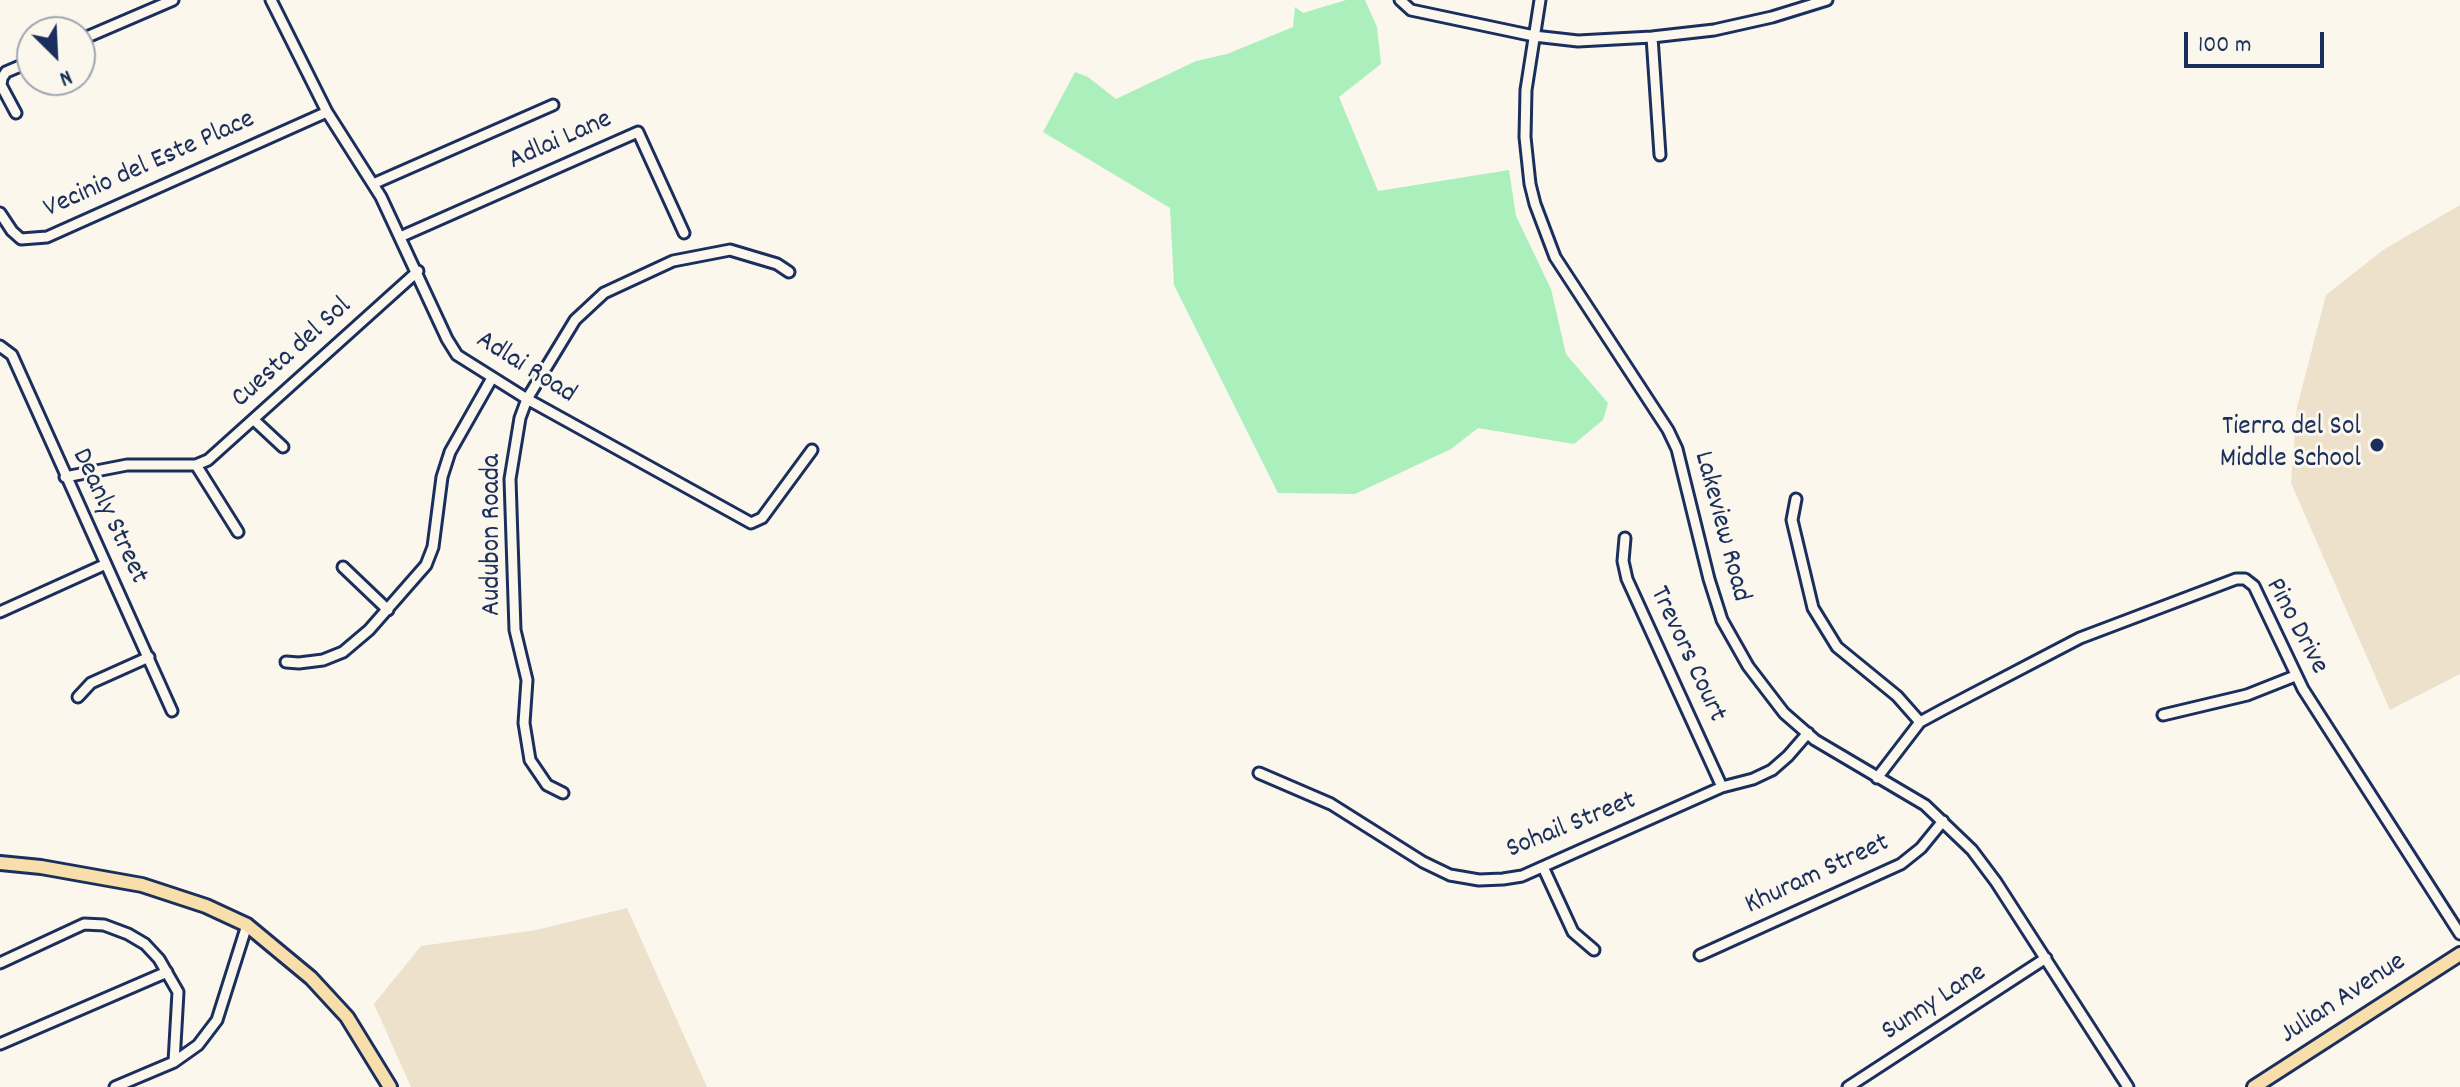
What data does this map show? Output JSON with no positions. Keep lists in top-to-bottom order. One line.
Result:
{"streets":{"main road":["Julian Avenue"],"street":["Adlai Lane","Vecinio del Este Place","Cuesta del Sol","Adlai Road","Deanly Street","Lakeview Road","Audubon Roada","Pino Drive","Trevors Court","Sohail Street","Khuram Street","Sunny Lane"]},"crossings":[["Adlai Lane","Adlai Road"],["Vecinio del Este Place","Adlai Road"],["Cuesta del Sol","Adlai Road"],["Adlai Road","Audubon Roada"],["Lakeview Road","Pino Drive"],["Lakeview Road","Sohail Street"],["Lakeview Road","Khuram Street"],["Lakeview Road","Sunny Lane"],["Trevors Court","Sohail Street"]],"places":["Tierra del Sol Middle School"],"scale_bar":"100 m","north":"bottom right"}
